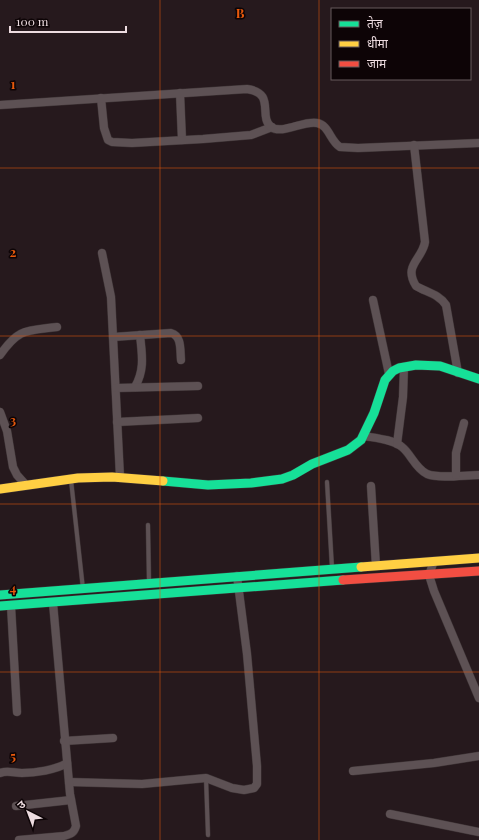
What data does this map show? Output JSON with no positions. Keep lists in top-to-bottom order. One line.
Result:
{"legend":["तेज़","धीमा","जाम"],"scale_bar":"100 m","north":"top left","grid":{"columns":["B"],"rows":["1","2","3","4","5"]}}
